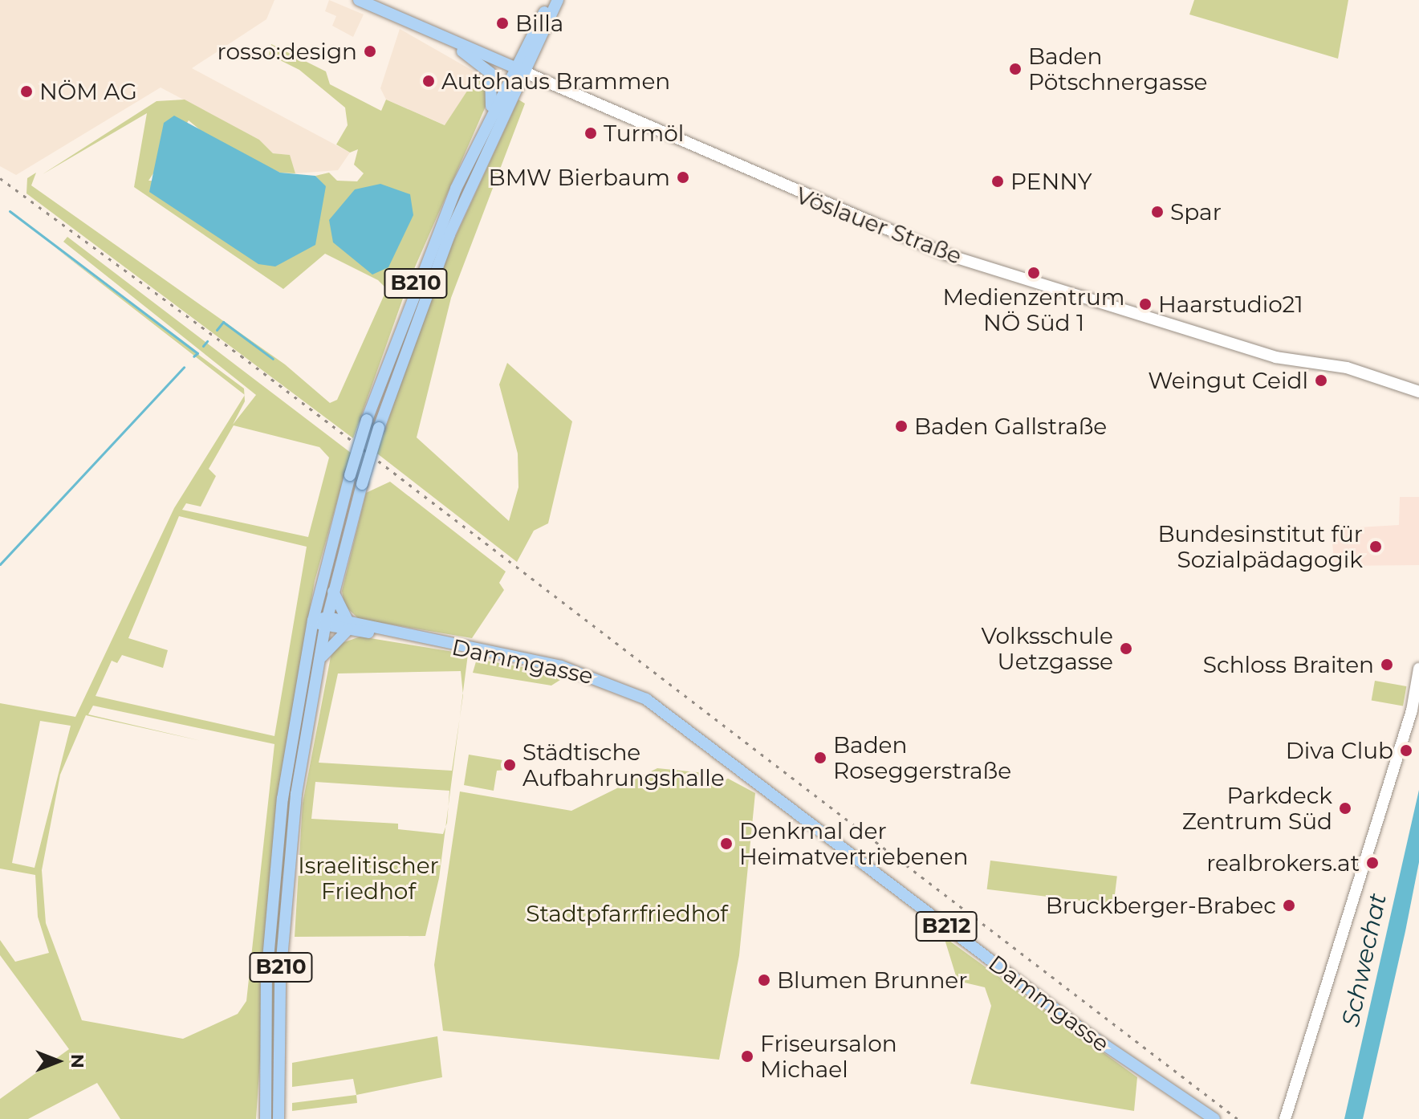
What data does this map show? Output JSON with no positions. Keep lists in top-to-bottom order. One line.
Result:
{"streets":{"main road":["Vöslauer Straße","B210","Dammgasse","B212"]},"crossings":[["Vöslauer Straße","B210"],["B210","Dammgasse"]],"water":["Schwechat"],"parks":["Israelitischer Friedhof","Stadtpfarrfriedhof"],"places":["Billa","rosso:design","Baden Pötschnergasse","Autohaus Brammen","NÖM AG","Turmöl","BMW Bierbaum","PENNY","Spar","Medienzentrum NÖ Süd 1","Haarstudio21","Weingut Ceidl","Baden Gallstraße","Bundesinstitut für Sozialpädagogik","Volksschule Uetzgasse","Schloss Braiten","Diva Club","Baden Roseggerstraße","Städtische Aufbahrungshalle","Parkdeck Zentrum Süd","Denkmal der Heimatvertriebenen","realbrokers.at","Bruckberger-Brabec","Blumen Brunner","Friseursalon Michael"],"north":"right"}
